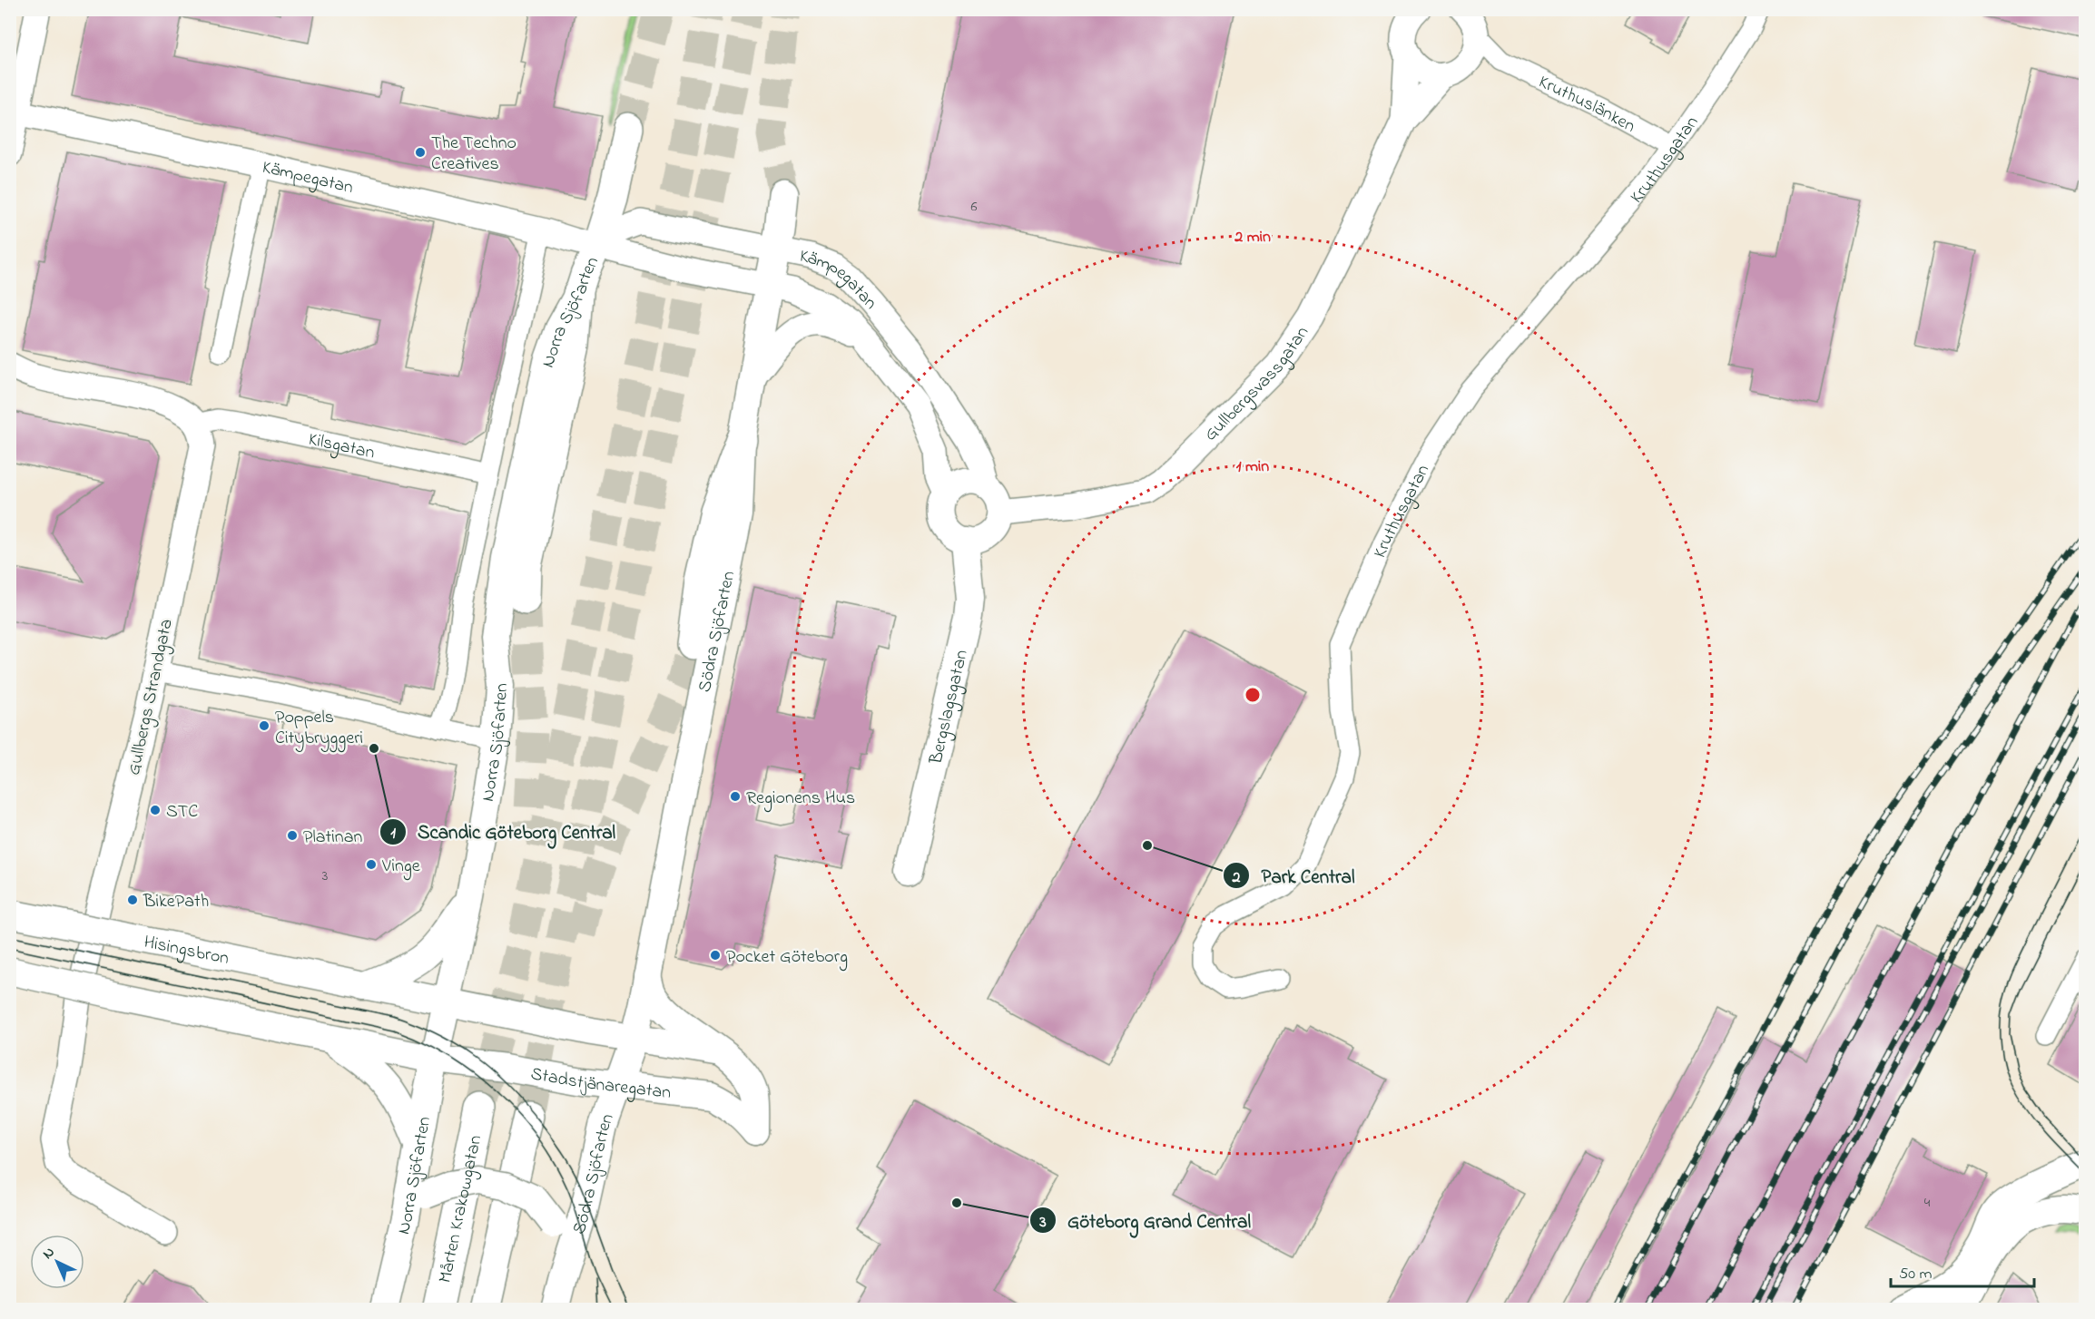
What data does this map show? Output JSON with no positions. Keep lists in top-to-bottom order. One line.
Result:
{"streets":{"highway":["Mårten Krakowgatan"],"main road":["Norra Sjöfarten","Södra Sjöfarten","Bergslagsgatan","Hisingsbron","Stadstjänaregatan"],"street":["Kruthuslänken","Kruthusgatan","Kämpegatan","Gullbergsvassgatan","Kilsgatan","Gullbergs Strandgata"]},"crossings":[["Kruthuslänken","Kruthusgatan"],["Kruthuslänken","Gullbergsvassgatan"],["Kämpegatan","Norra Sjöfarten"],["Kämpegatan","Gullbergsvassgatan"],["Kämpegatan","Södra Sjöfarten"],["Kämpegatan","Bergslagsgatan"],["Norra Sjöfarten","Södra Sjöfarten"],["Norra Sjöfarten","Hisingsbron"],["Norra Sjöfarten","Stadstjänaregatan"],["Gullbergsvassgatan","Bergslagsgatan"],["Kilsgatan","Gullbergs Strandgata"],["Södra Sjöfarten","Stadstjänaregatan"]],"places":["The Techno Creatives","Poppels Citybryggeri","Scandic Göteborg Central","Regionens Hus","STC","Platinan","Park Central","Vinge","BikePath","Pocket Göteborg","Göteborg Grand Central"],"house_numbers":["6","3","4"],"scale_bar":"50 m","north":"top left","rings":["2 min","1 min"]}
